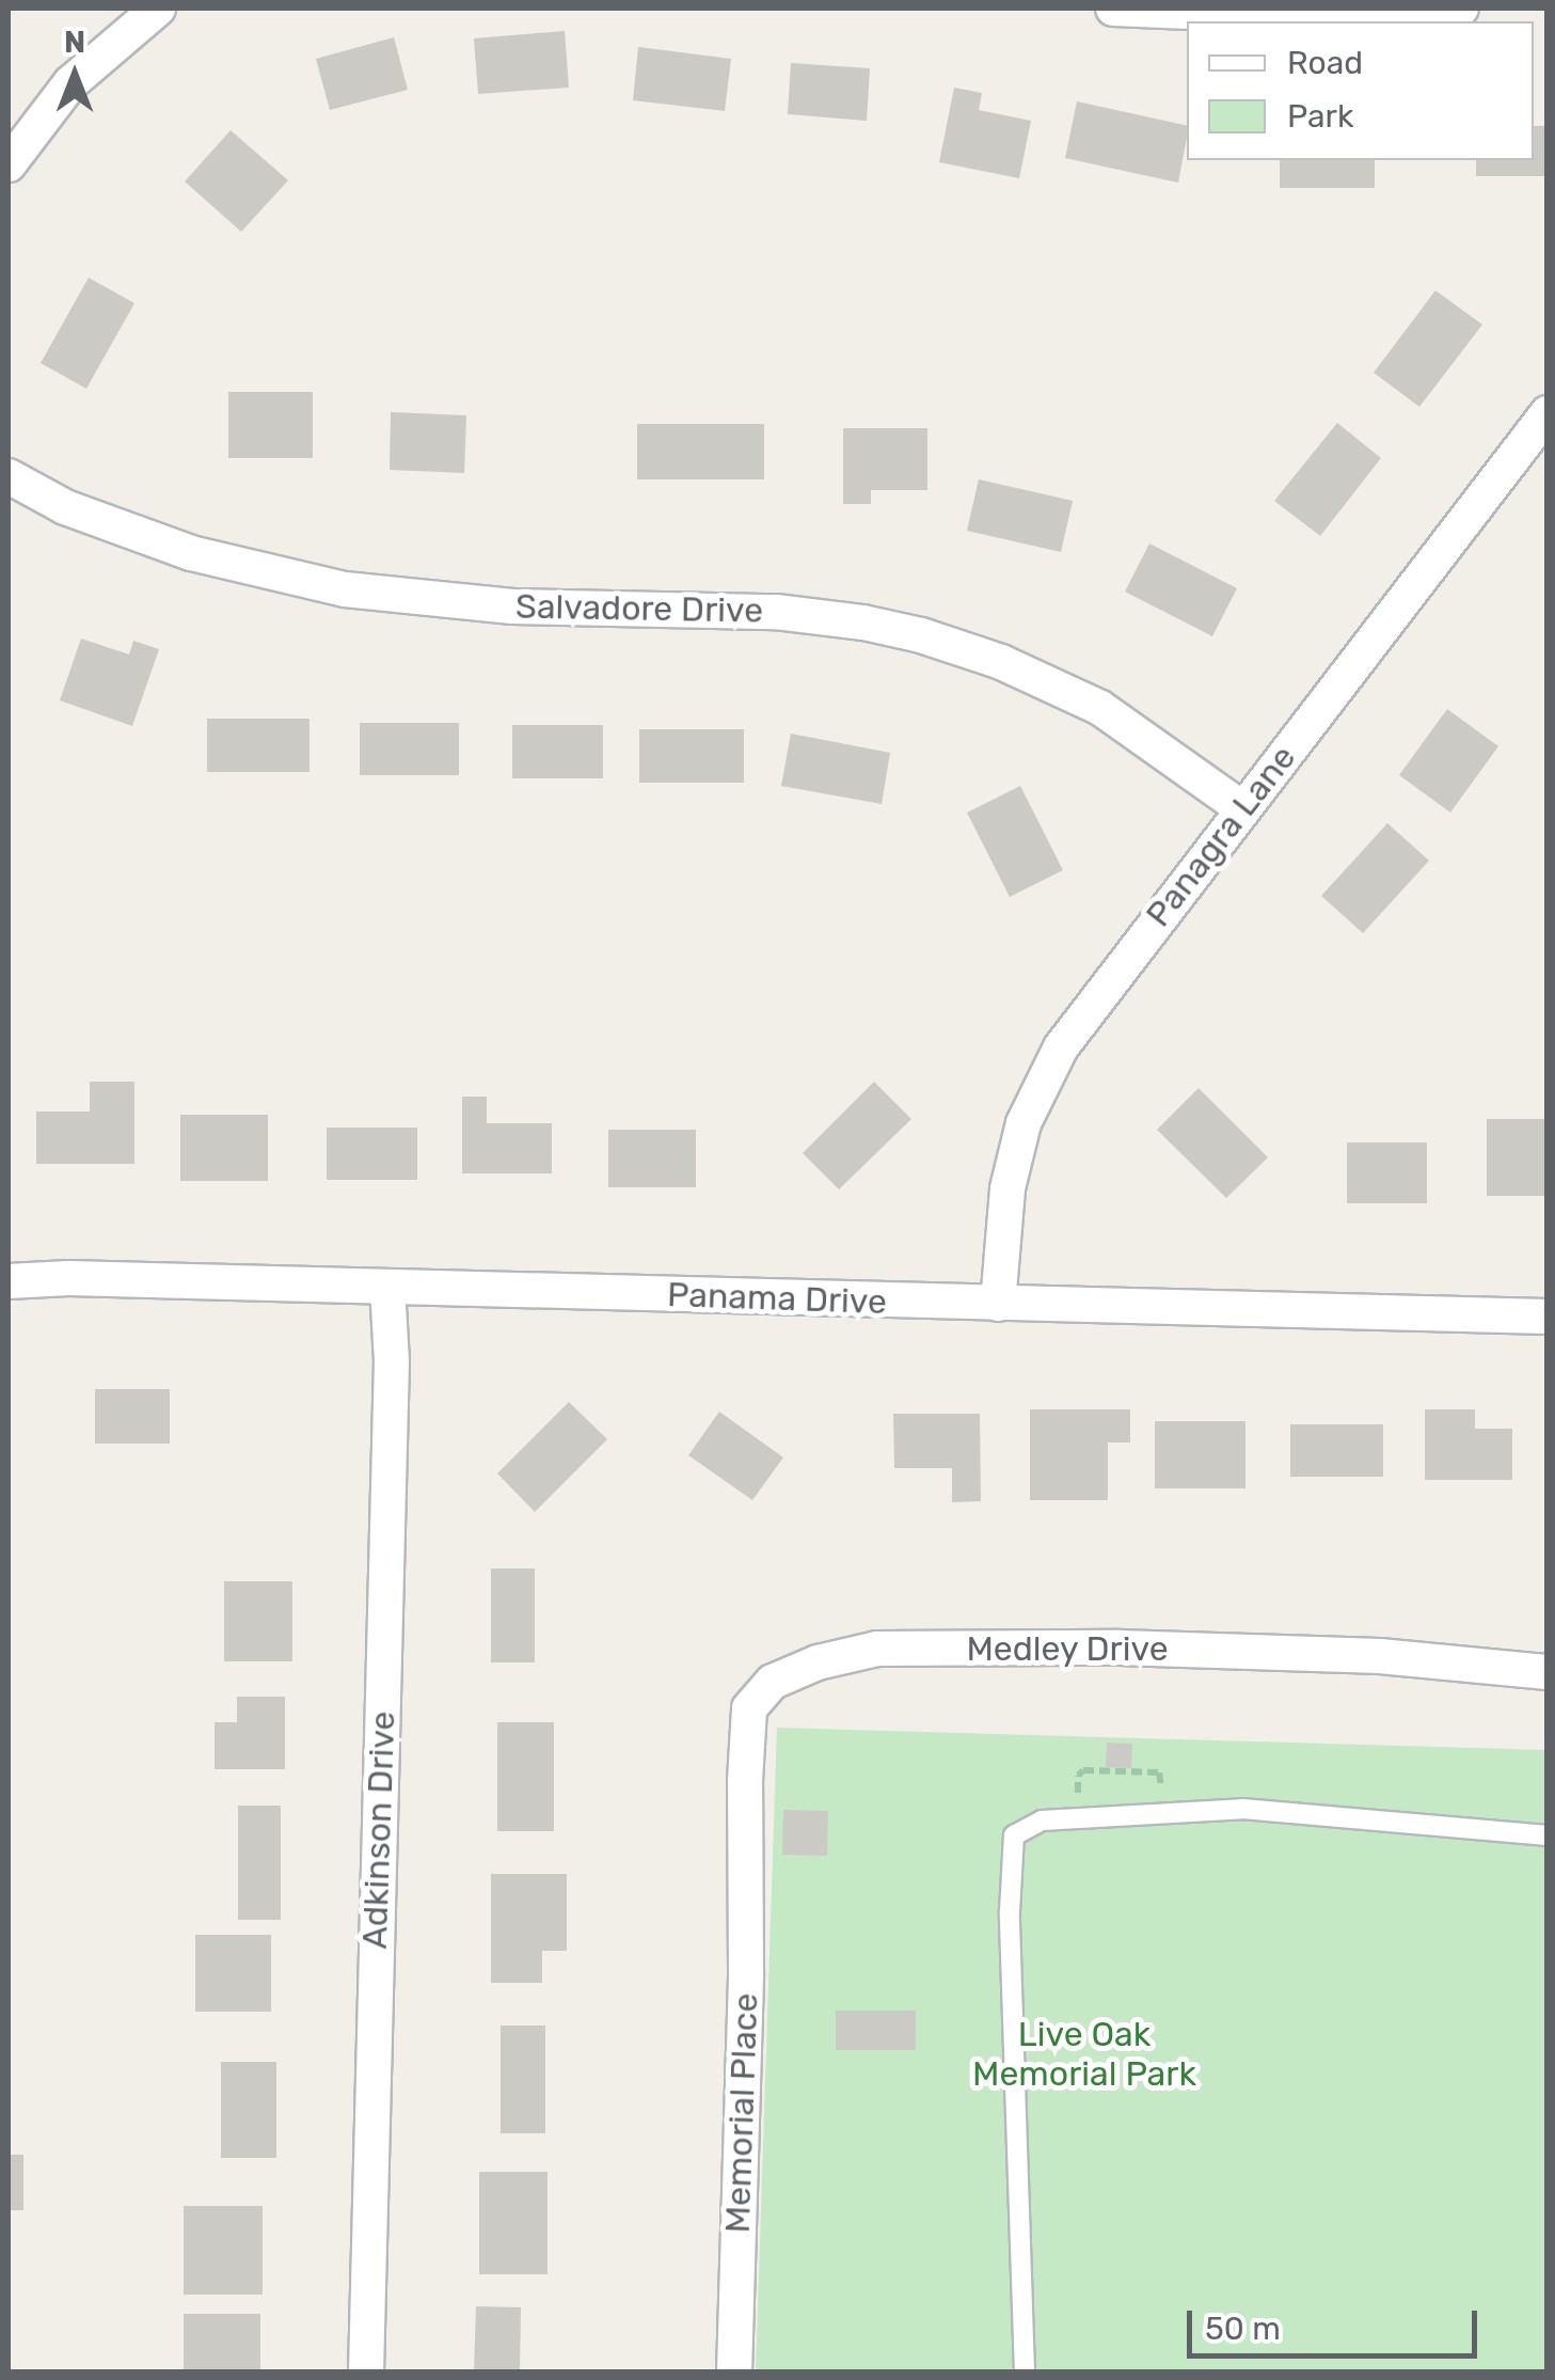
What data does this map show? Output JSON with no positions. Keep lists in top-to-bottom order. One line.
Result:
{"streets":{"street":["Salvadore Drive","Panagra Lane","Panama Drive","Medley Drive","Adkinson Drive","Memorial Place"]},"crossings":[["Salvadore Drive","Panagra Lane"],["Panagra Lane","Panama Drive"],["Panama Drive","Adkinson Drive"],["Medley Drive","Memorial Place"]],"parks":["Live Oak Memorial Park"],"legend":["Road","Park"],"scale_bar":"50 m","north":"top"}
